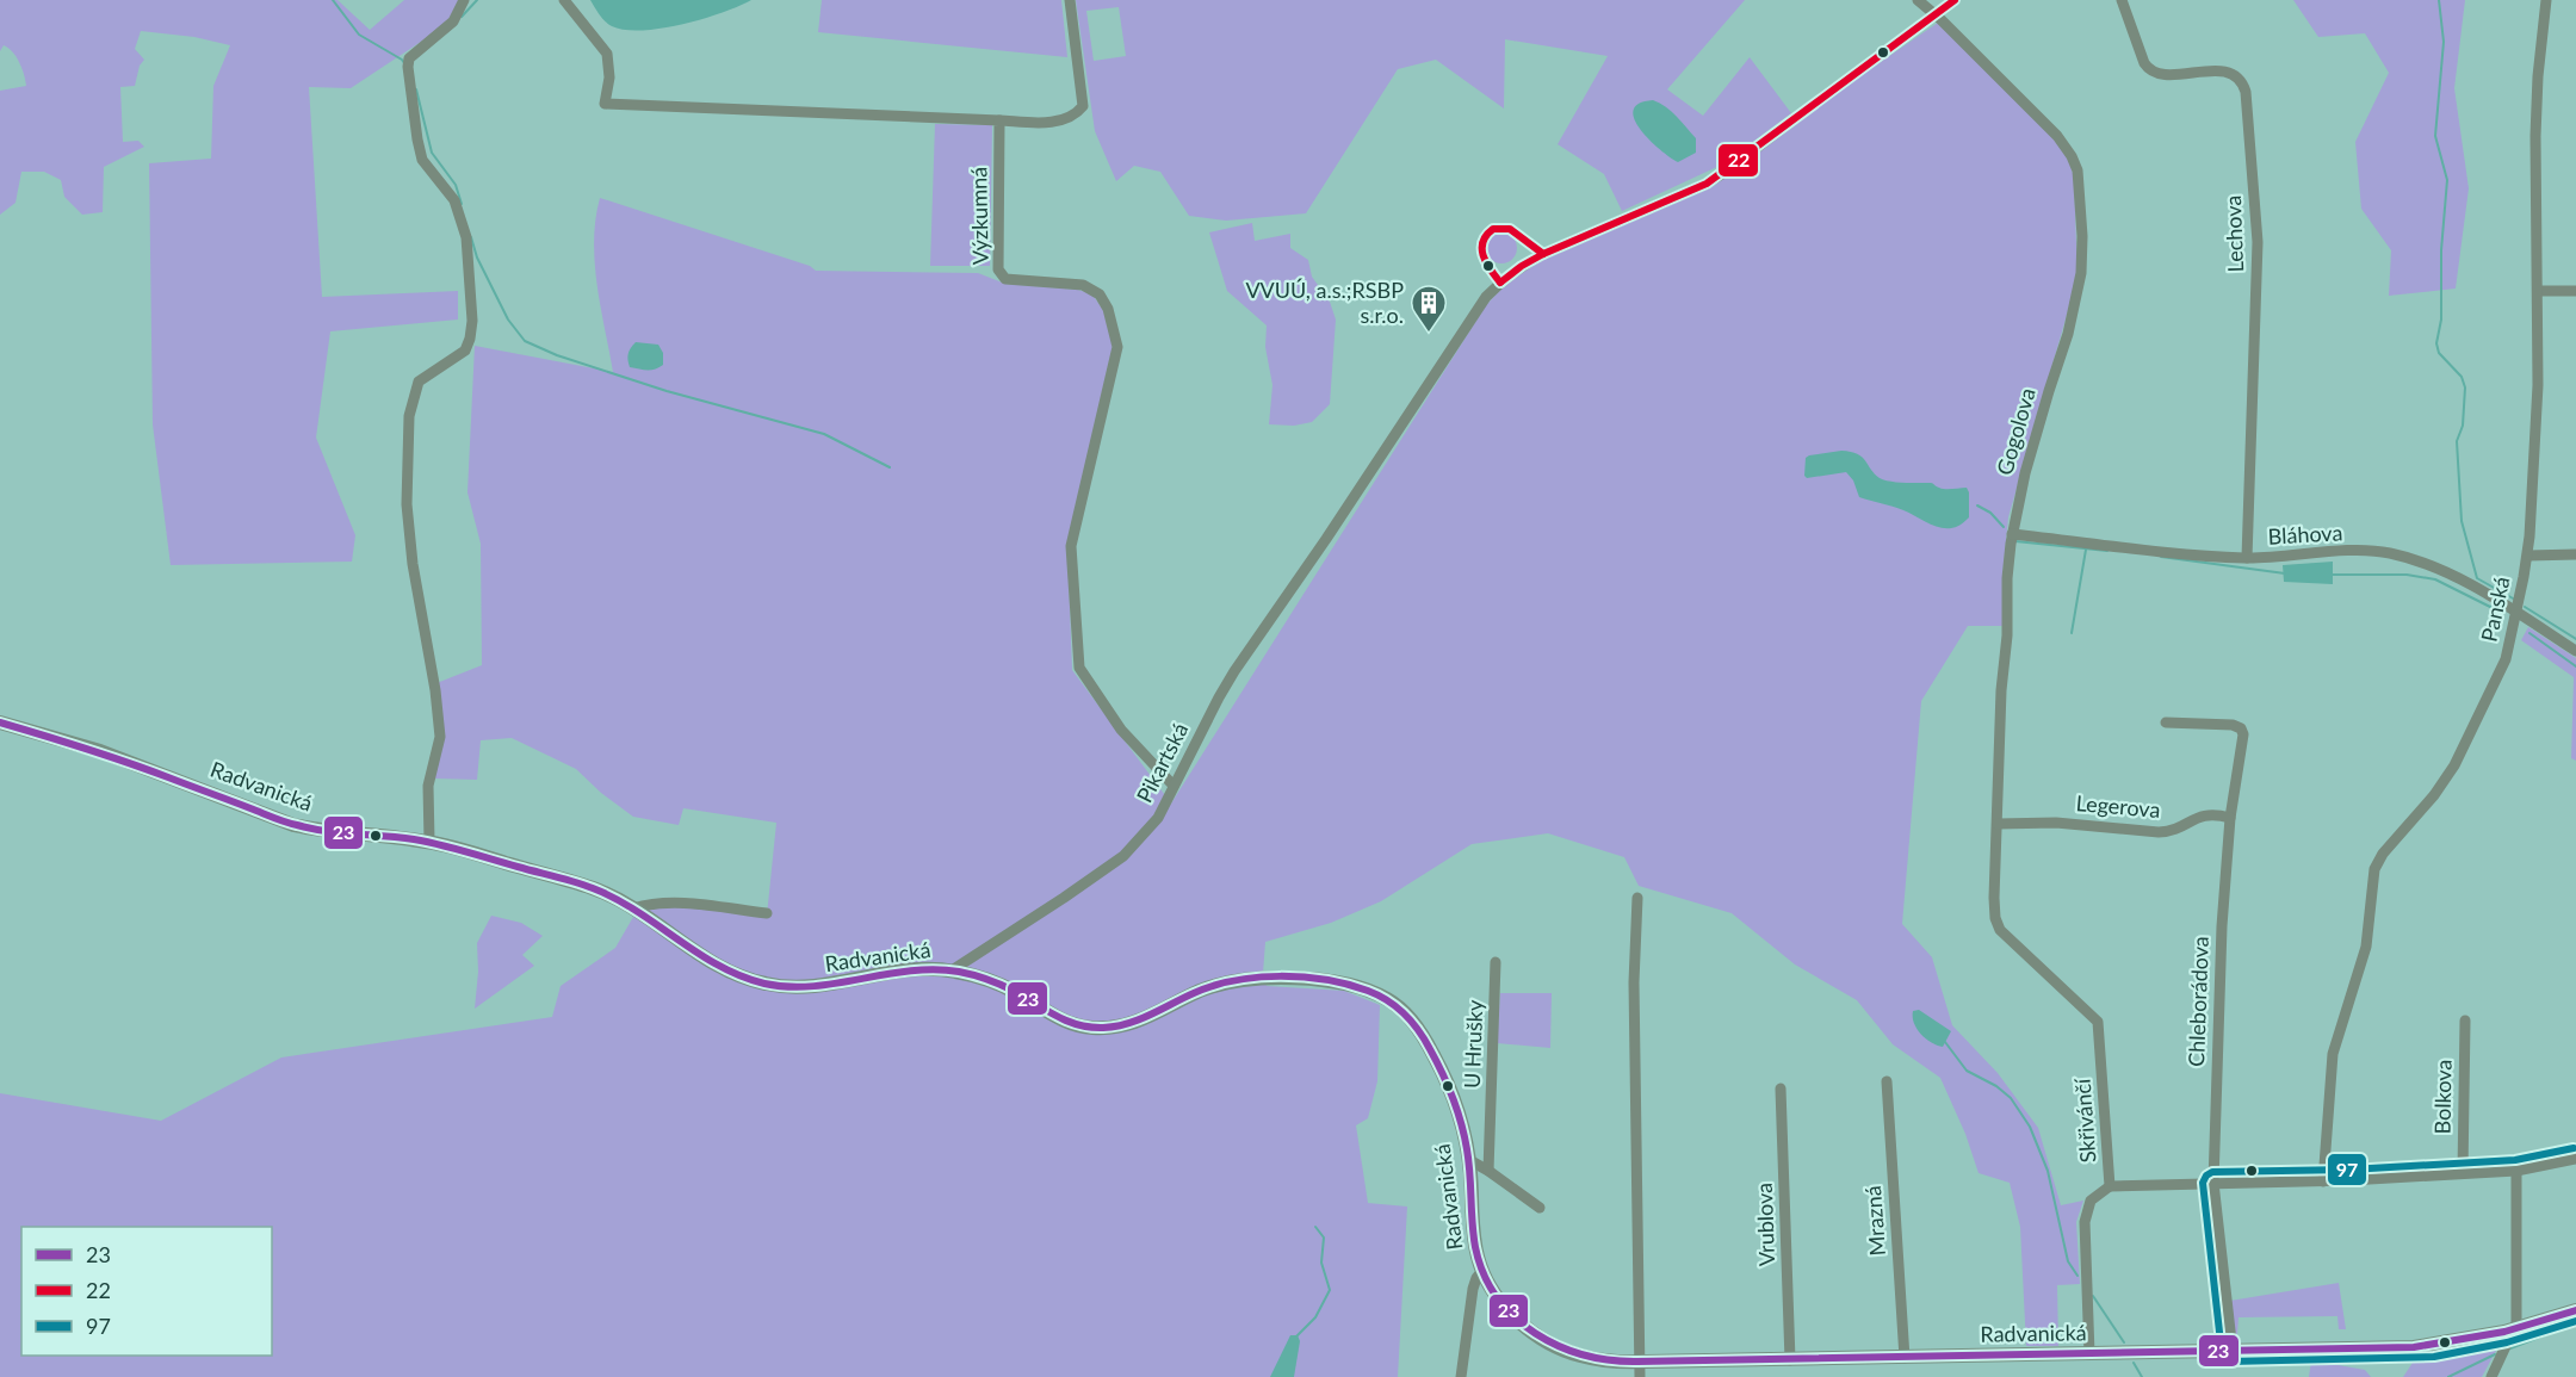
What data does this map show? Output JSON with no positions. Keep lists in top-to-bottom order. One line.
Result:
{"streets":{"street":["Výzkumná","Lechova","Gogolova","Bláhova","Panská","Pikartská","Radvanická","Legerova","Chleborádova","U Hrušky","Bolkova","Skřivánčí","Mrazná","Vrublova"]},"crossings":[["Výzkumná","Pikartská"],["Lechova","Bláhova"],["Gogolova","Bláhova"],["Gogolova","Pikartská"],["Gogolova","Legerova"],["Gogolova","Skřivánčí"],["Bláhova","Panská"],["Pikartská","Radvanická"],["Radvanická","Chleborádova"],["Radvanická","Skřivánčí"],["Radvanická","Mrazná"],["Radvanická","Vrublova"],["Legerova","Chleborádova"]],"places":{"building":["VVUÚ, a.s.;RSBP s.r.o."]},"lines":["transit line 22","transit line 23","transit line 97"],"legend":["23","22","97"]}
